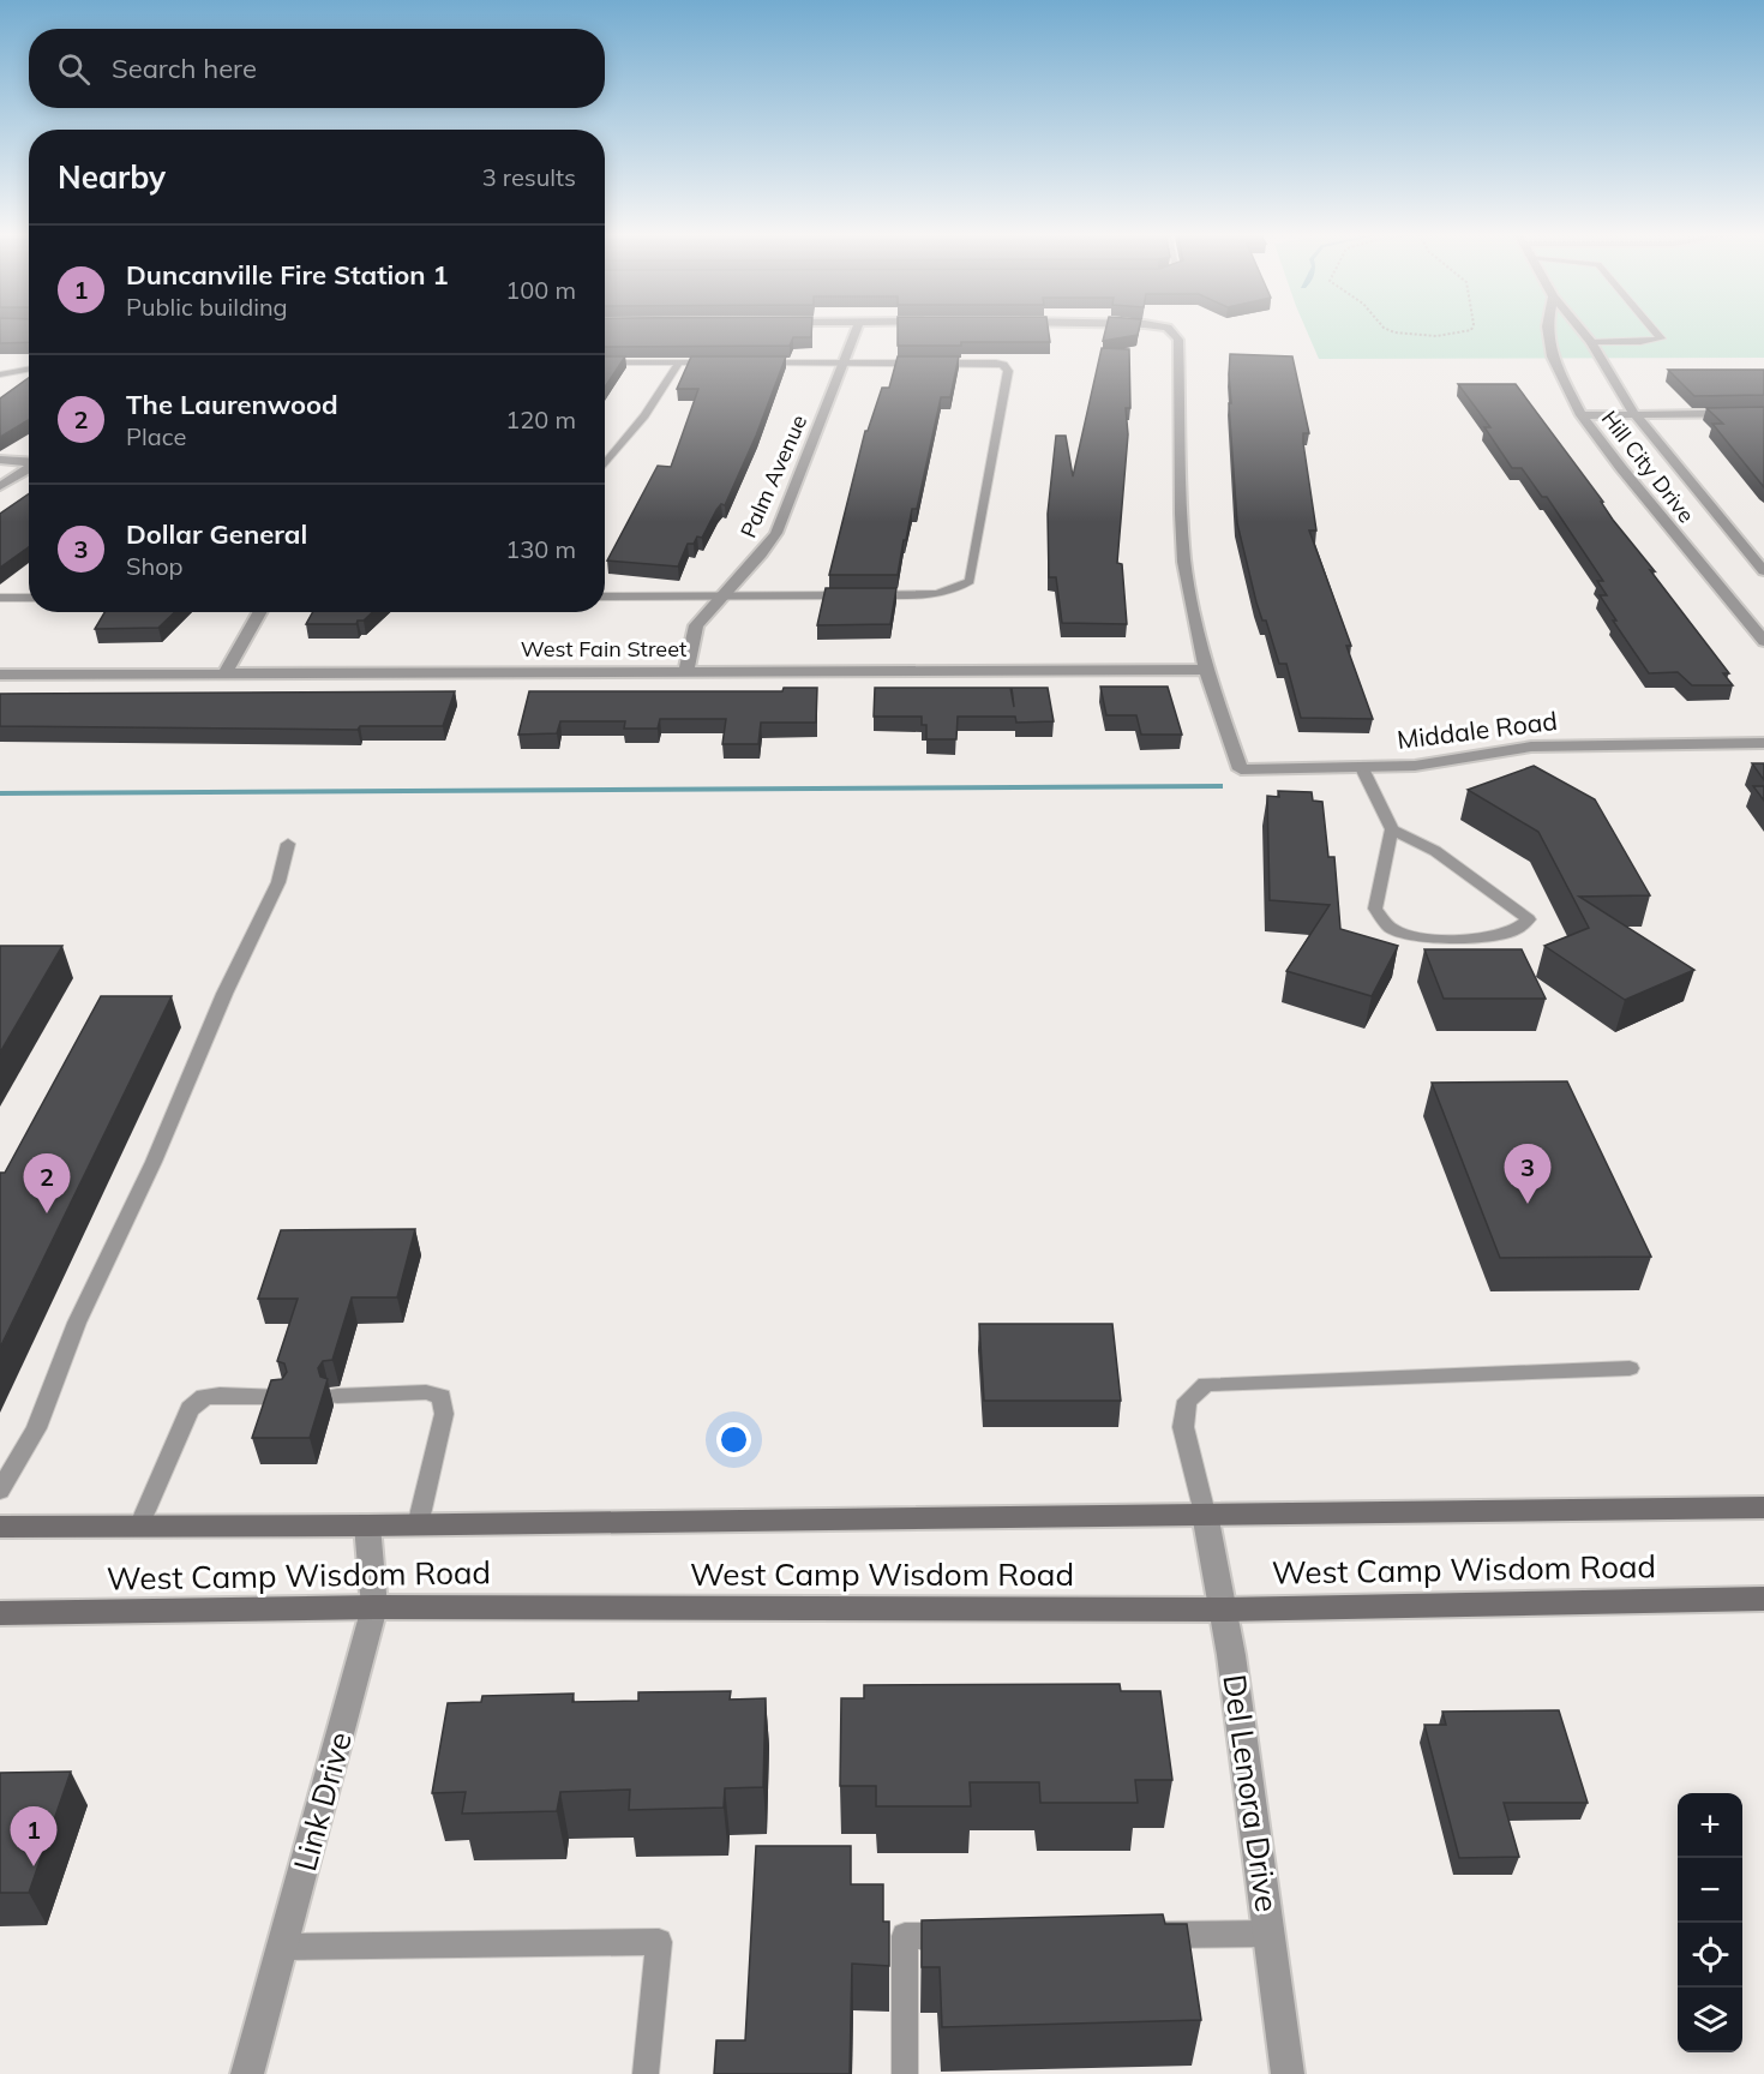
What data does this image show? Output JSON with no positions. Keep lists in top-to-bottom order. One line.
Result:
{"streets":{"main road":["West Camp Wisdom Road"],"street":["Hill City Drive","Palm Avenue","West Fain Street","Middale Road","Del Lenora Drive","Link Drive"]},"crossings":[["Palm Avenue","West Fain Street"],["West Fain Street","Middale Road"],["West Camp Wisdom Road","Del Lenora Drive"],["West Camp Wisdom Road","Link Drive"]],"page":{"search":"Search here","heading":["Nearby","3 results"],"list":[{"mark":"1","name":"Duncanville Fire Station 1","note":"Public building","value":"100 m"},{"mark":"2","name":"The Laurenwood","note":"Place","value":"120 m"},{"mark":"3","name":"Dollar General","note":"Shop","value":"130 m"}],"pins":["3","2","1"],"map_buttons":["+","−"]}}
